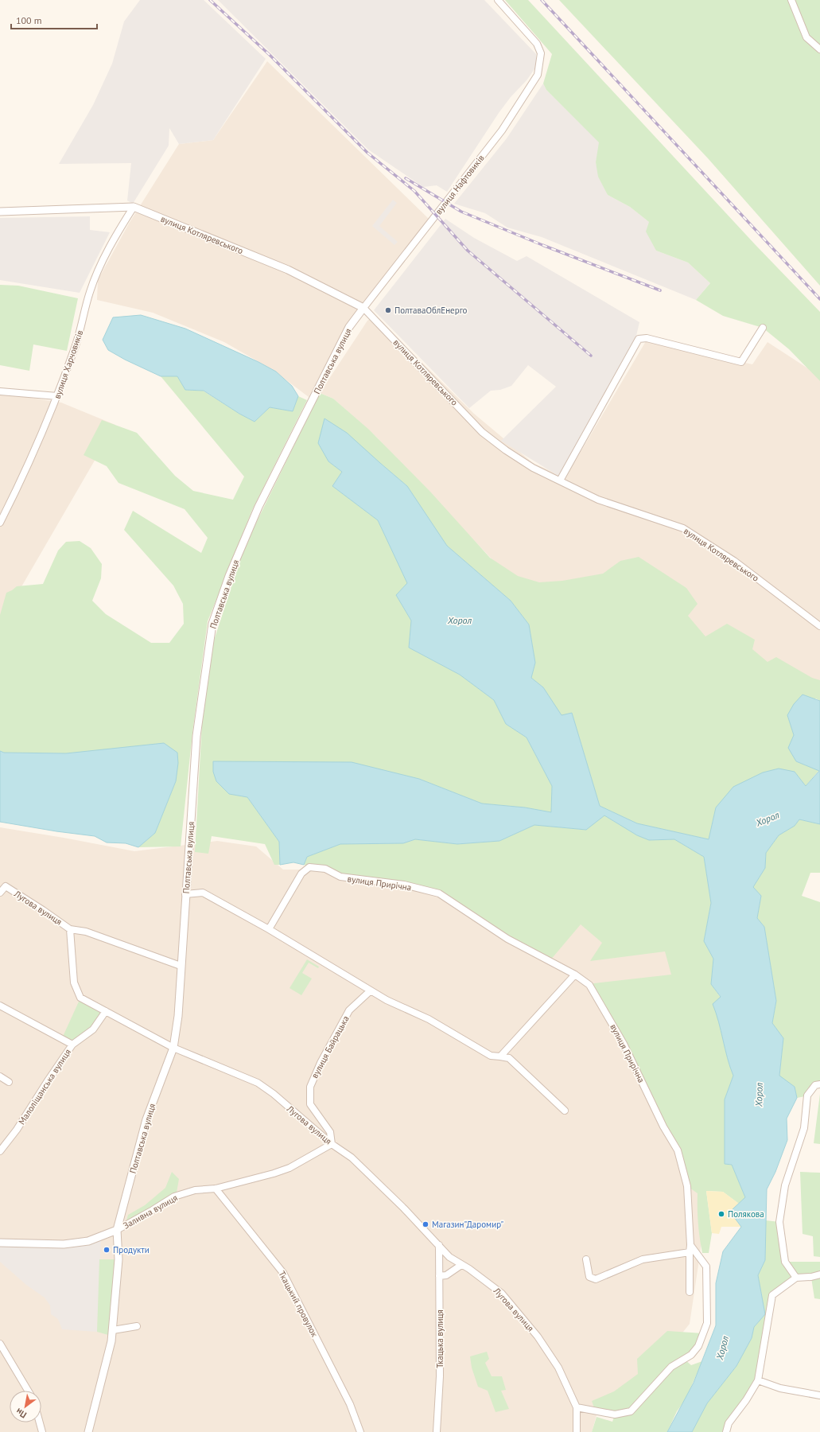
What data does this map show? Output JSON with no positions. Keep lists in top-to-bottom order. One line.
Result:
{"streets":{"street":["вулиця Нафтовиків","вулиця Котляревського","Полтавська вулиця","вулиця Харчовиків","вулиця Прирічна","Лугова вулиця","вулиця Байрацька","Малоліщанська вулиця","Заливна вулиця","Ткацький провулок","Ткацька вулиця"]},"crossings":[["вулиця Нафтовиків","вулиця Котляревського"],["вулиця Нафтовиків","Полтавська вулиця"],["вулиця Котляревського","Полтавська вулиця"],["вулиця Котляревського","вулиця Харчовиків"],["Полтавська вулиця","Лугова вулиця"],["Полтавська вулиця","Заливна вулиця"],["Лугова вулиця","вулиця Байрацька"],["Лугова вулиця","Малоліщанська вулиця"],["Лугова вулиця","Заливна вулиця"],["Лугова вулиця","Ткацька вулиця"],["вулиця Байрацька","Заливна вулиця"],["Заливна вулиця","Ткацький провулок"]],"water":["Хорол"],"places":["ПолтаваОблЕнерго","Полякова","Магазин\"Даромир\"","Продукти"],"scale_bar":"100 m","north":"bottom left"}
